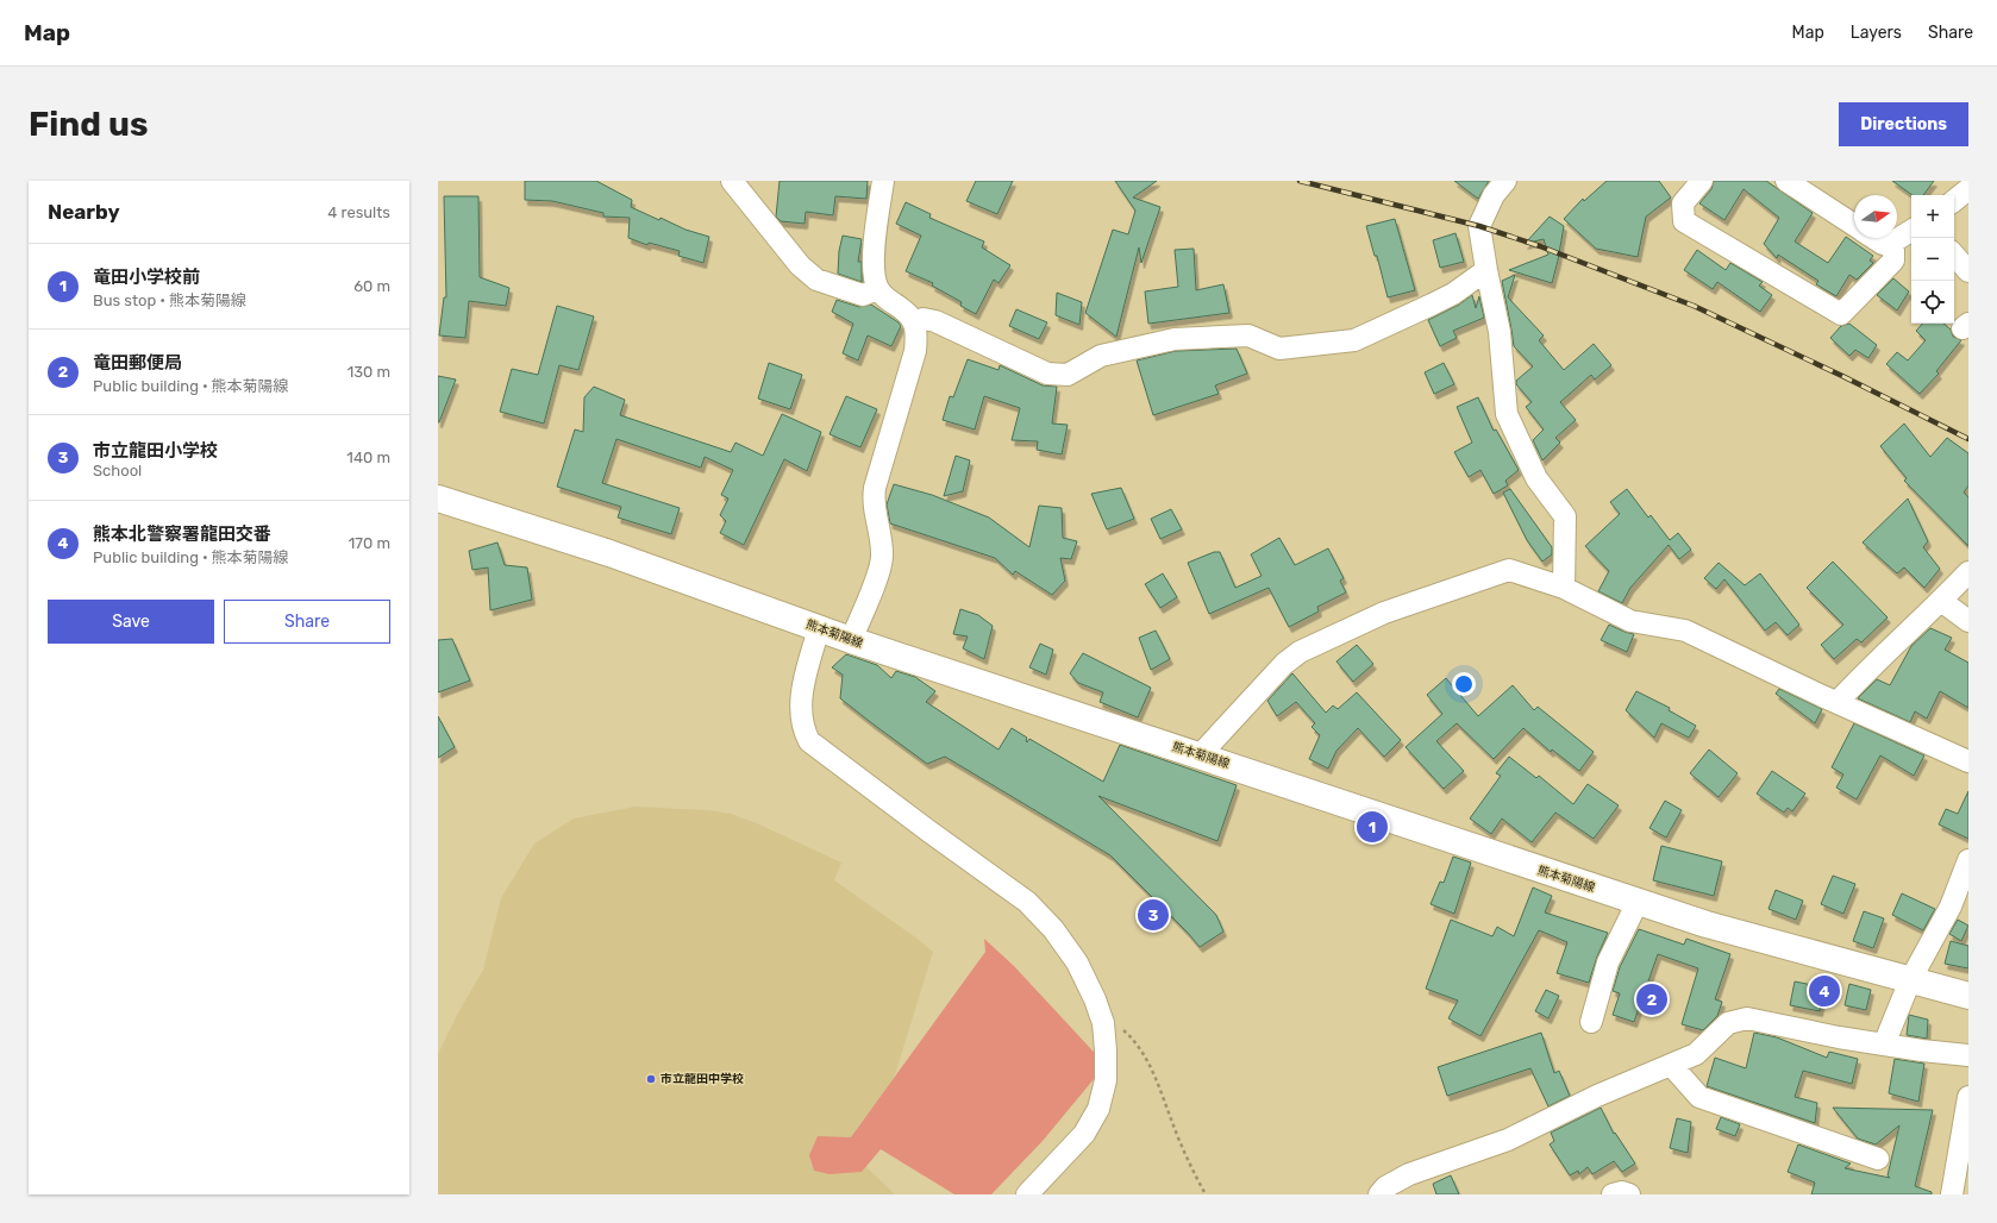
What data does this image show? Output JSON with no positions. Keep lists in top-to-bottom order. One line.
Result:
{"streets":{"main road":["熊本菊陽線"]},"places":["市立龍田中学校"],"north":"right","page":{"header":"Map","nav":["Map","Layers","Share"],"buttons":["Directions",["Save","Share"]],"title":"Find us","heading":["Nearby","4 results"],"map_buttons":["+","−"],"list":[{"mark":"1","name":"竜田小学校前","note":"Bus stop · 熊本菊陽線","value":"60 m"},{"mark":"2","name":"竜田郵便局","note":"Public building · 熊本菊陽線","value":"130 m"},{"mark":"3","name":"市立龍田小学校","note":"School","value":"140 m"},{"mark":"4","name":"熊本北警察署龍田交番","note":"Public building · 熊本菊陽線","value":"170 m"}],"pins":["1","3","4","2"]}}
